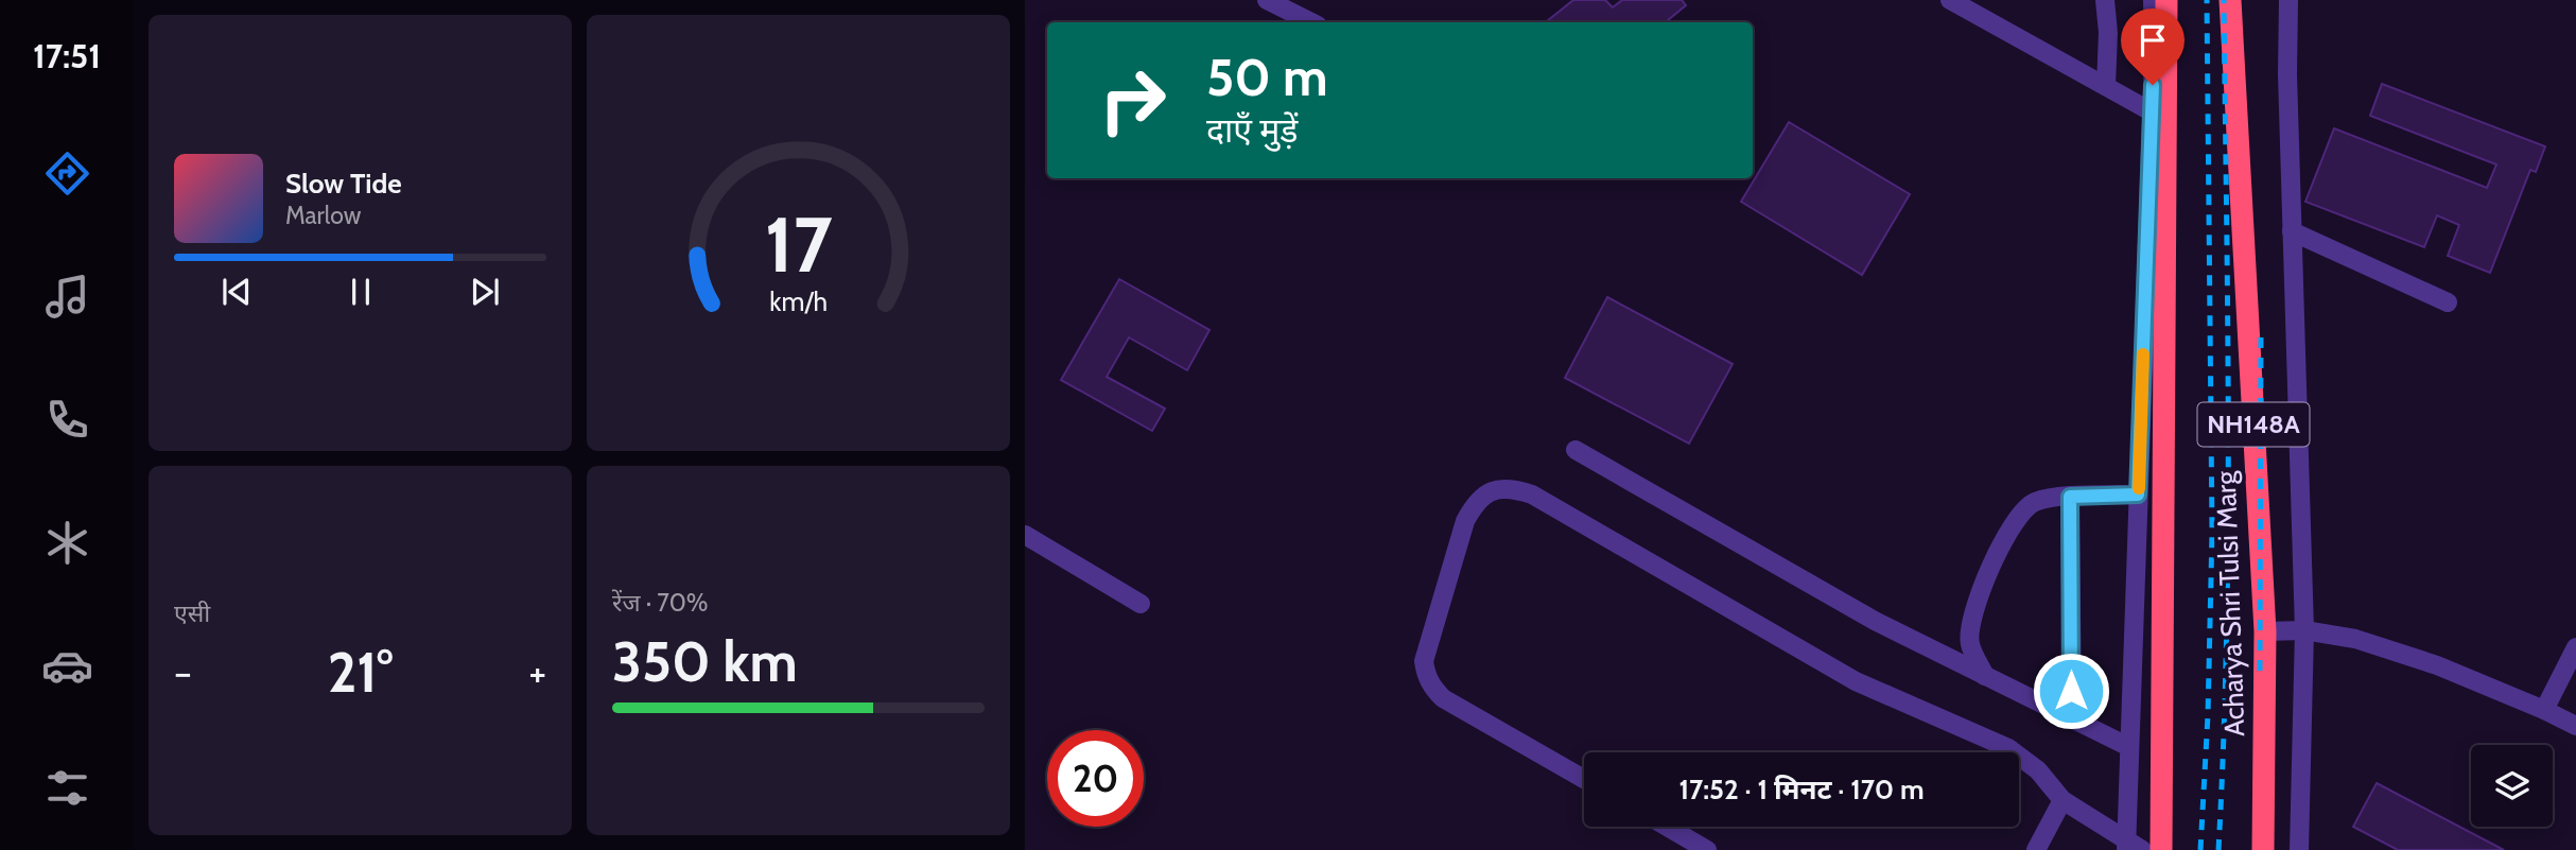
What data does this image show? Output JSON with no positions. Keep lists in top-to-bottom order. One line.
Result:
{"streets":{"highway":["NH148A","Acharya Shri Tulsi Marg"]},"page":{"tabs":"17:51","turn":["50 m","दाएँ मुड़ें"],"song":["Slow Tide","Marlow"],"tile":["एसी",["रेंज · 70%","350 km"]],"heat":["−","21°","+"],"limit":"20","trip":"17:52 · 1 मिनट · 170 m","gauge":["17","km/h"]}}
